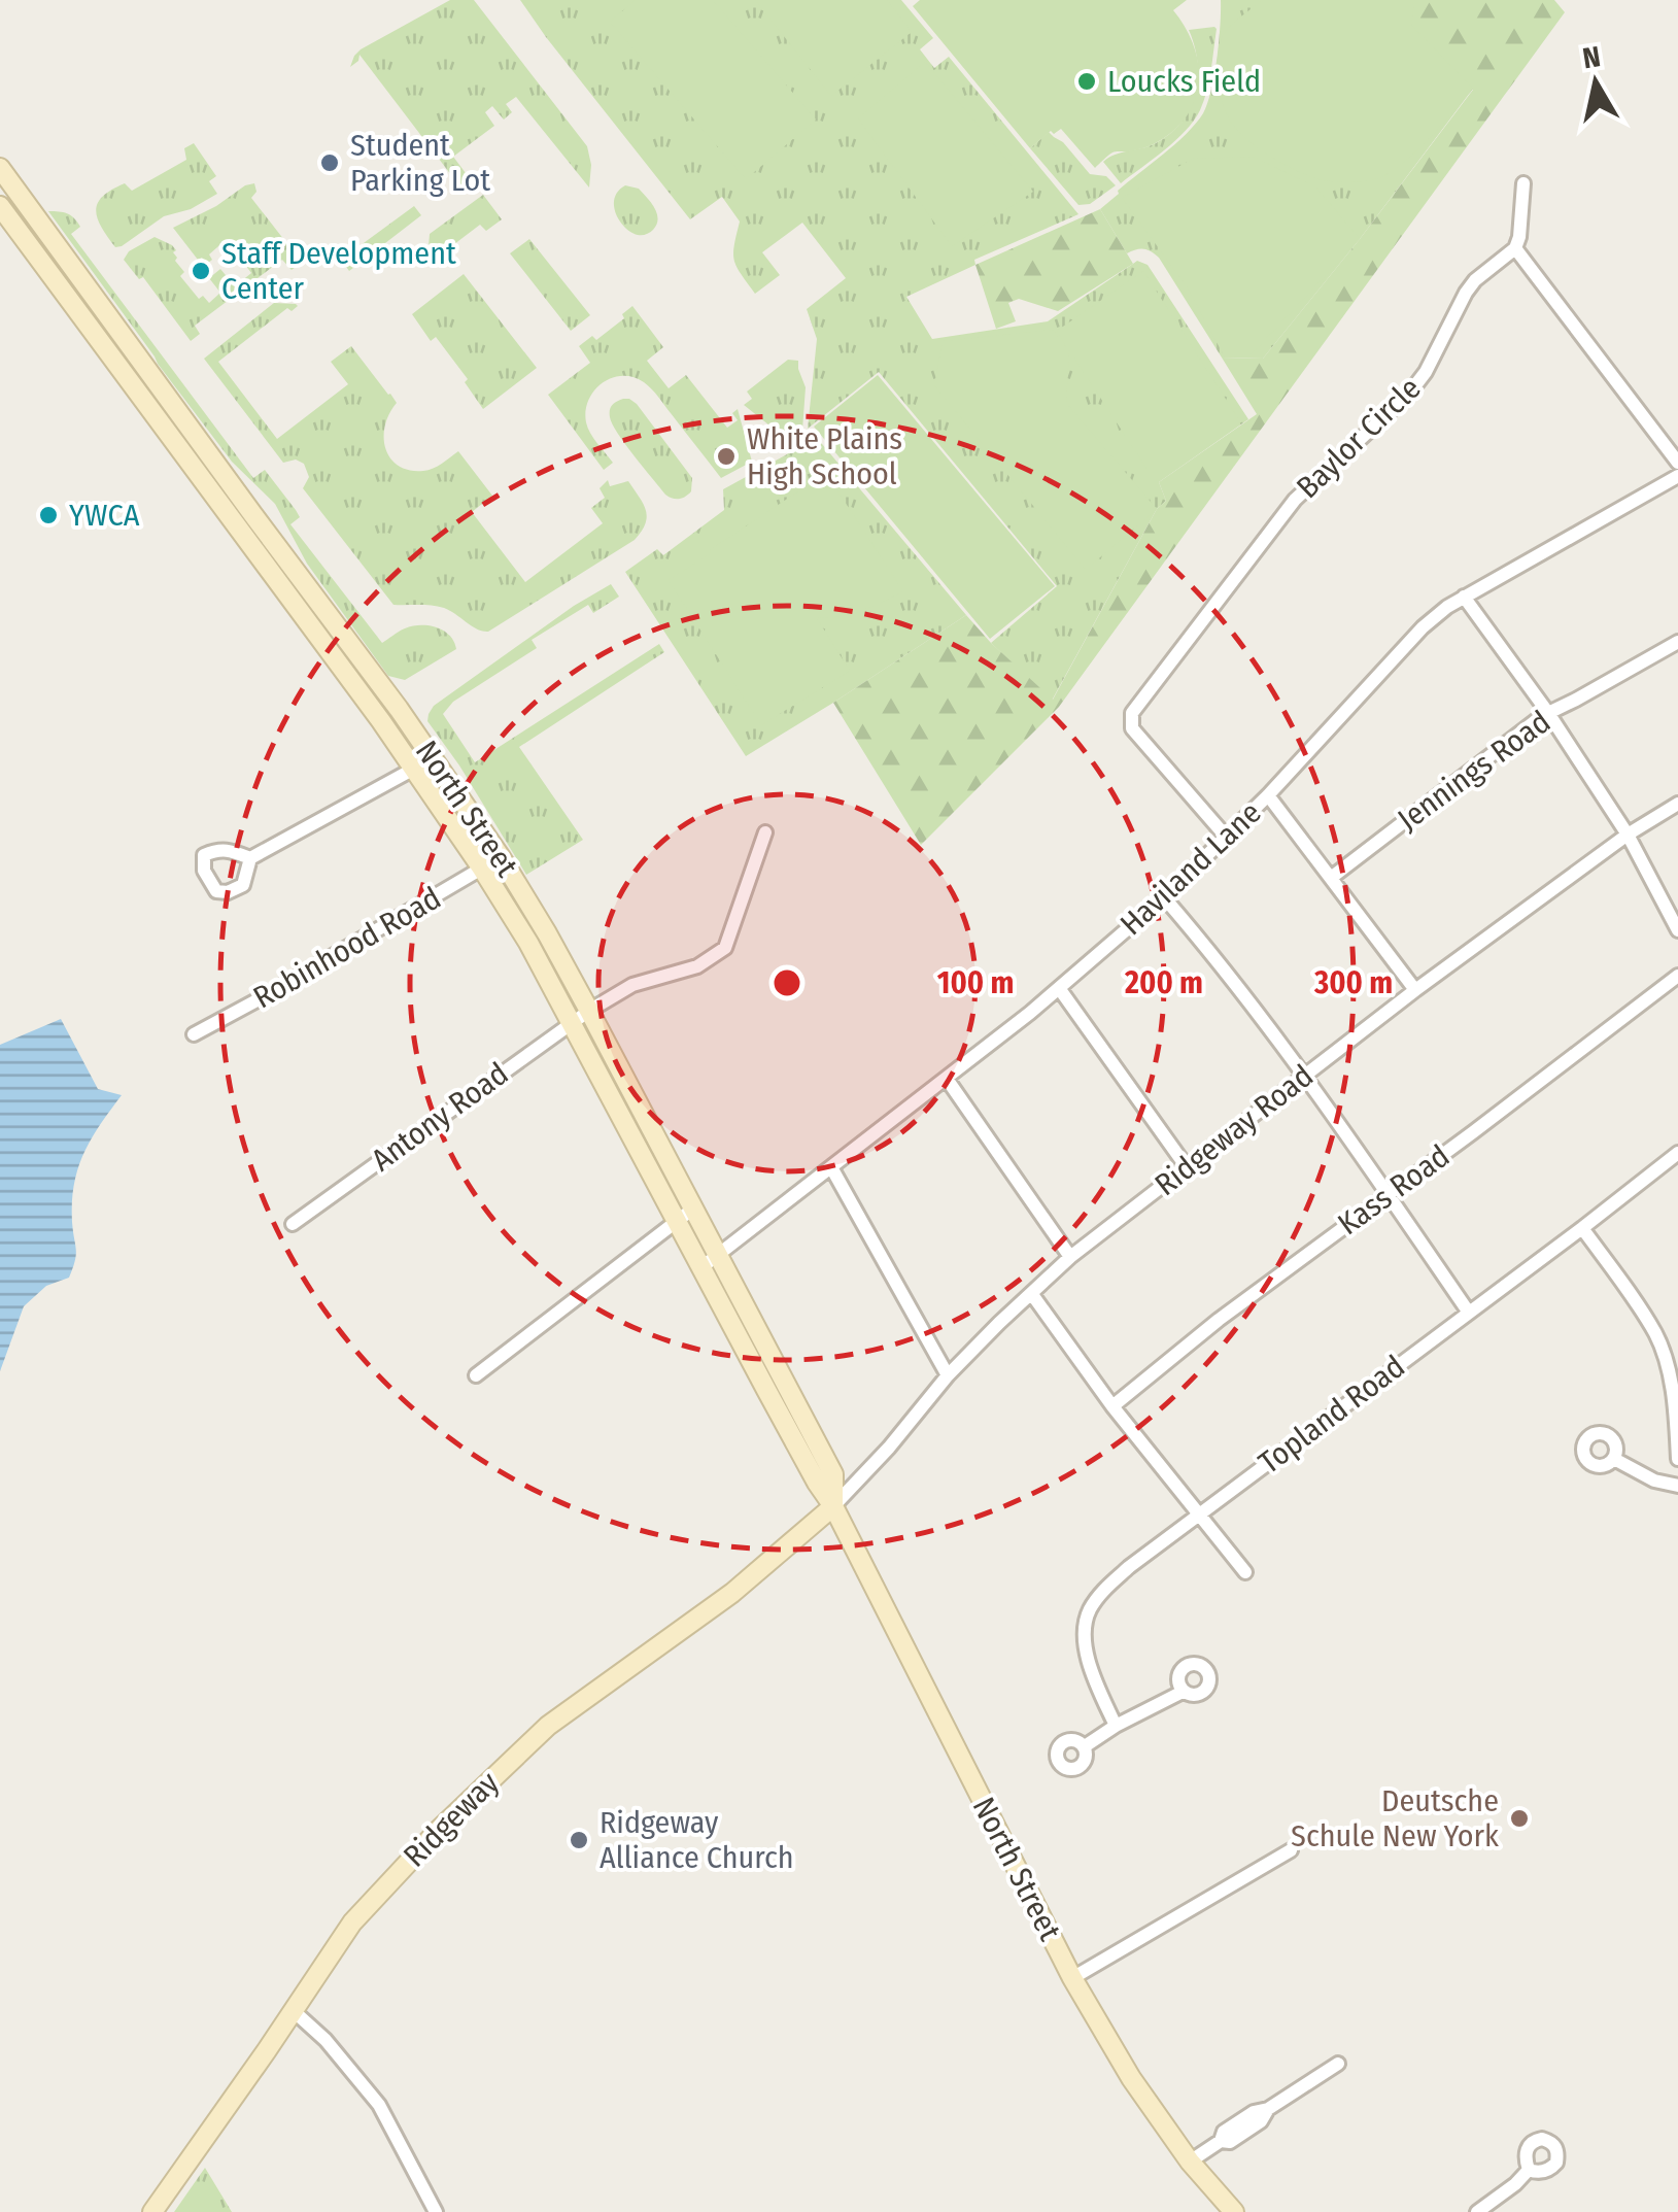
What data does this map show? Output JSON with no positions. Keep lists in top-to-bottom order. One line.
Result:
{"streets":{"main road":["North Street","Ridgeway"],"street":["Baylor Circle","Jennings Road","Haviland Lane","Robinhood Road","Antony Road","Ridgeway Road","Kass Road","Topland Road"]},"crossings":[["Baylor Circle","Haviland Lane"],["North Street","Haviland Lane"],["North Street","Robinhood Road"],["North Street","Antony Road"],["North Street","Ridgeway Road"],["North Street","Ridgeway"],["Ridgeway Road","Ridgeway"]],"places":["Loucks Field","Student Parking Lot","Staff Development Center","White Plains High School","YWCA","Deutsche Schule New York","Ridgeway Alliance Church"],"north":"top","rings":["100 m","200 m","300 m"]}
